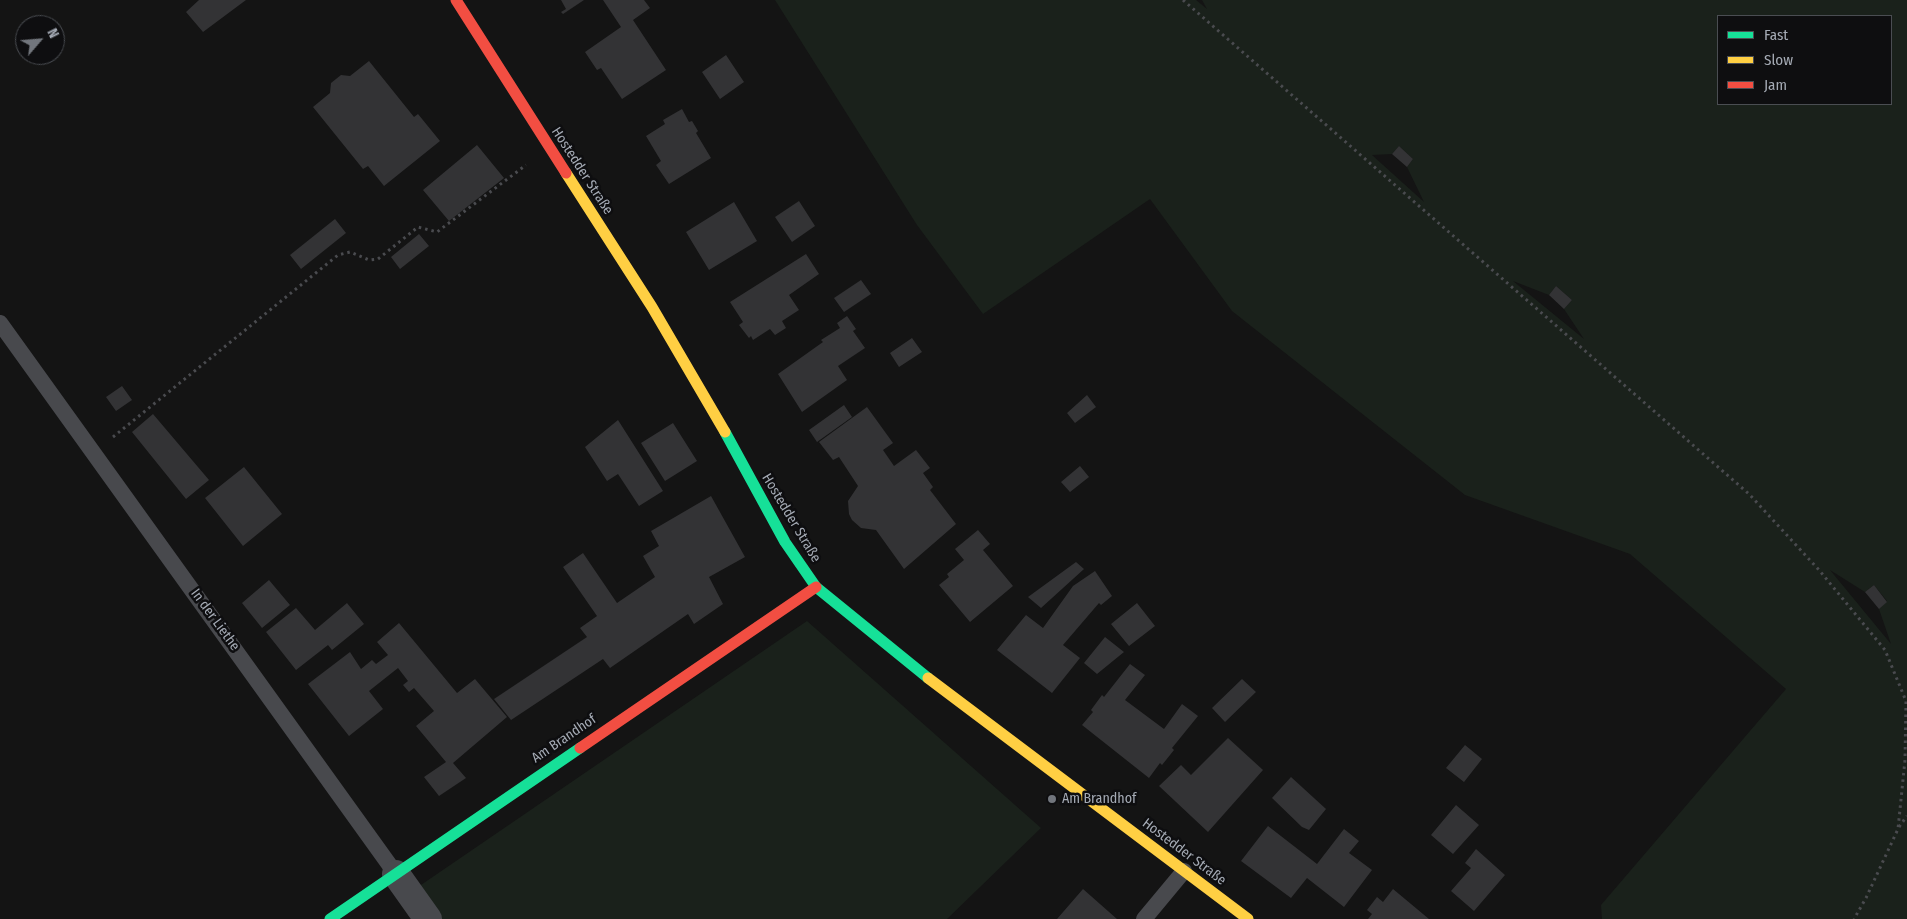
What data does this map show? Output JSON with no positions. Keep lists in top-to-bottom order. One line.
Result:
{"streets":{"main road":["Hostedder Straße","Am Brandhof"],"street":["In der Liethe"]},"crossings":[["Hostedder Straße","Am Brandhof"],["In der Liethe","Am Brandhof"]],"places":["Am Brandhof"],"legend":["Fast","Slow","Jam"],"north":"top right"}
